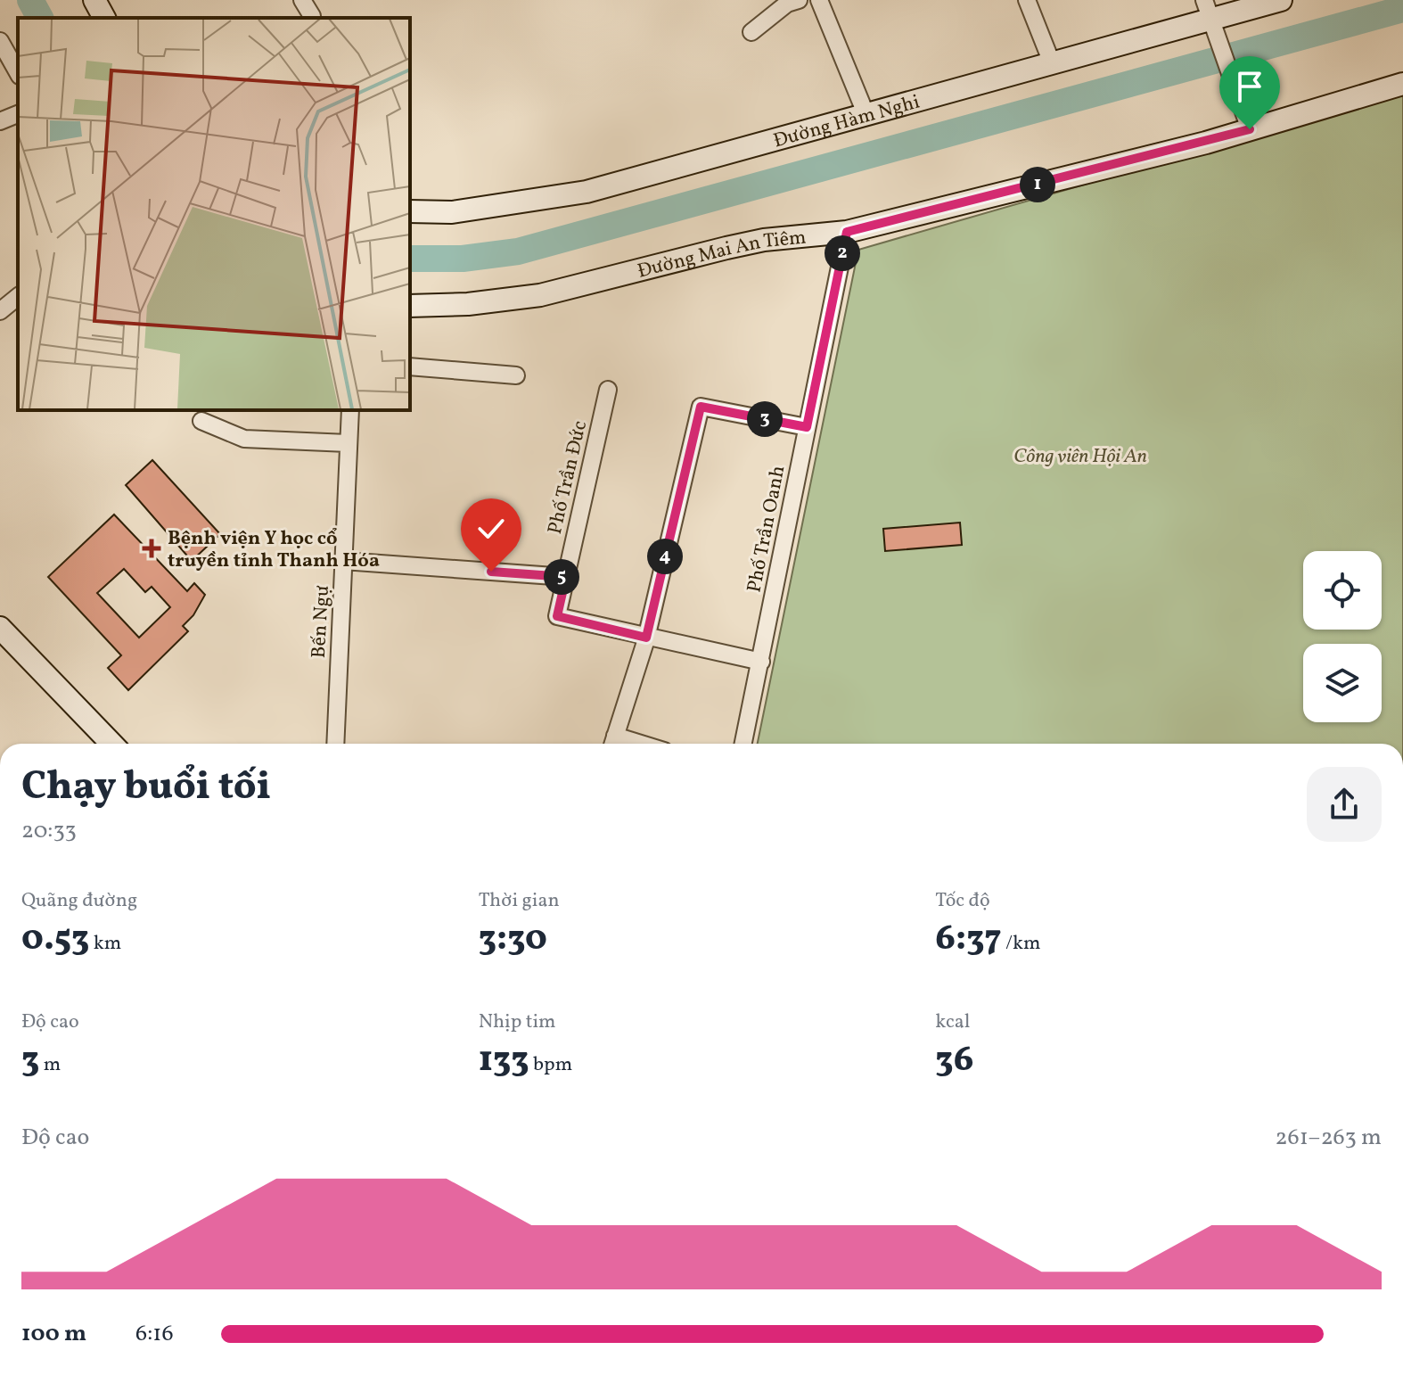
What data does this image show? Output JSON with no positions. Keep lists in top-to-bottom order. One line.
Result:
{"streets":{"street":["Đường Hàm Nghi","Đường Mai An Tiêm","Phố Trần Đức","Phố Trần Oanh","Bến Ngự"]},"crossings":[["Đường Mai An Tiêm","Phố Trần Oanh"]],"parks":["Công viên Hội An"],"places":{"health":["Bệnh viện Y học cổ truyền tỉnh Thanh Hóa"]},"page":{"pins":["1","2","3","4","5"],"heading":["Chạy buổi tối","20:33"],"stats":[["Quãng đường","0.53 km"],["Thời gian","3:30"],["Tốc độ","6:37 /km"],["Độ cao","3 m"],["Nhịp tim","133 bpm"],["kcal","36"]],"chart":["Độ cao","261–263 m"],"list":[{"name":"100 m","note":"6:16"}]}}
